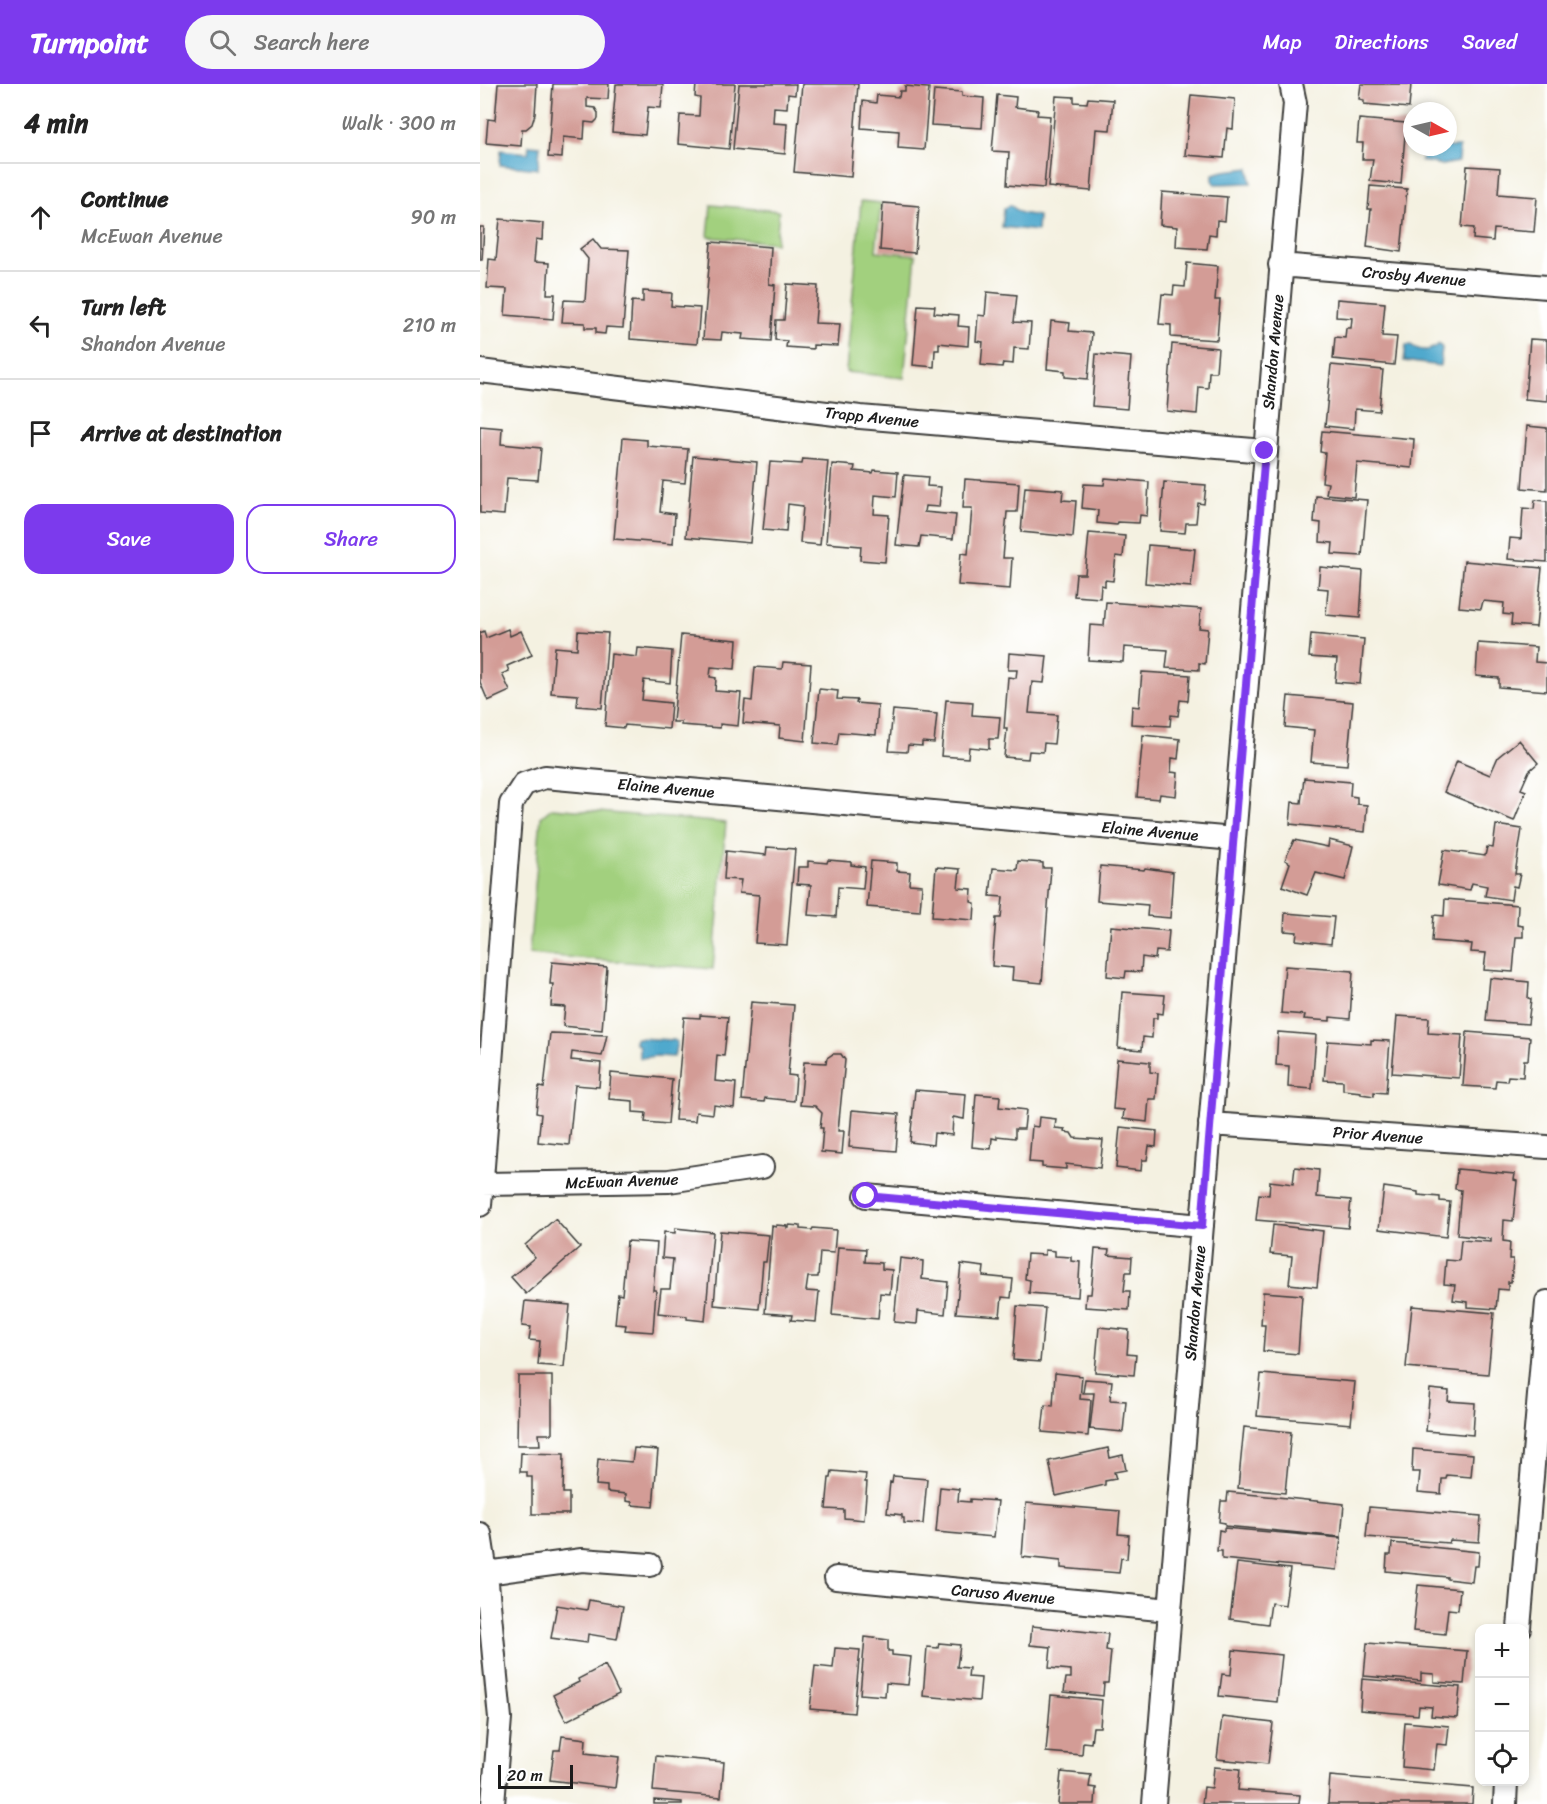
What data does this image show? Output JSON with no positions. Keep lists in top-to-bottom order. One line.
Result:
{"streets":{"street":["Crosby Avenue","Shandon Avenue","Trapp Avenue","Elaine Avenue","Prior Avenue","McEwan Avenue","Caruso Avenue"]},"crossings":[["Crosby Avenue","Shandon Avenue"],["Shandon Avenue","Trapp Avenue"],["Shandon Avenue","Elaine Avenue"],["Shandon Avenue","Prior Avenue"],["Shandon Avenue","Caruso Avenue"],["Elaine Avenue","McEwan Avenue"]],"scale_bar":"20 m","north":"right","page":{"header":"Turnpoint","search":"Search here","nav":["Map","Directions","Saved"],"heading":["4 min","Walk · 300 m"],"list":[["Continue","McEwan Avenue","90 m"],["Turn left","Shandon Avenue","210 m"],"Arrive at destination"],"buttons":["Save","Share"],"map_buttons":["+","−"],"scale":"20 m"}}
